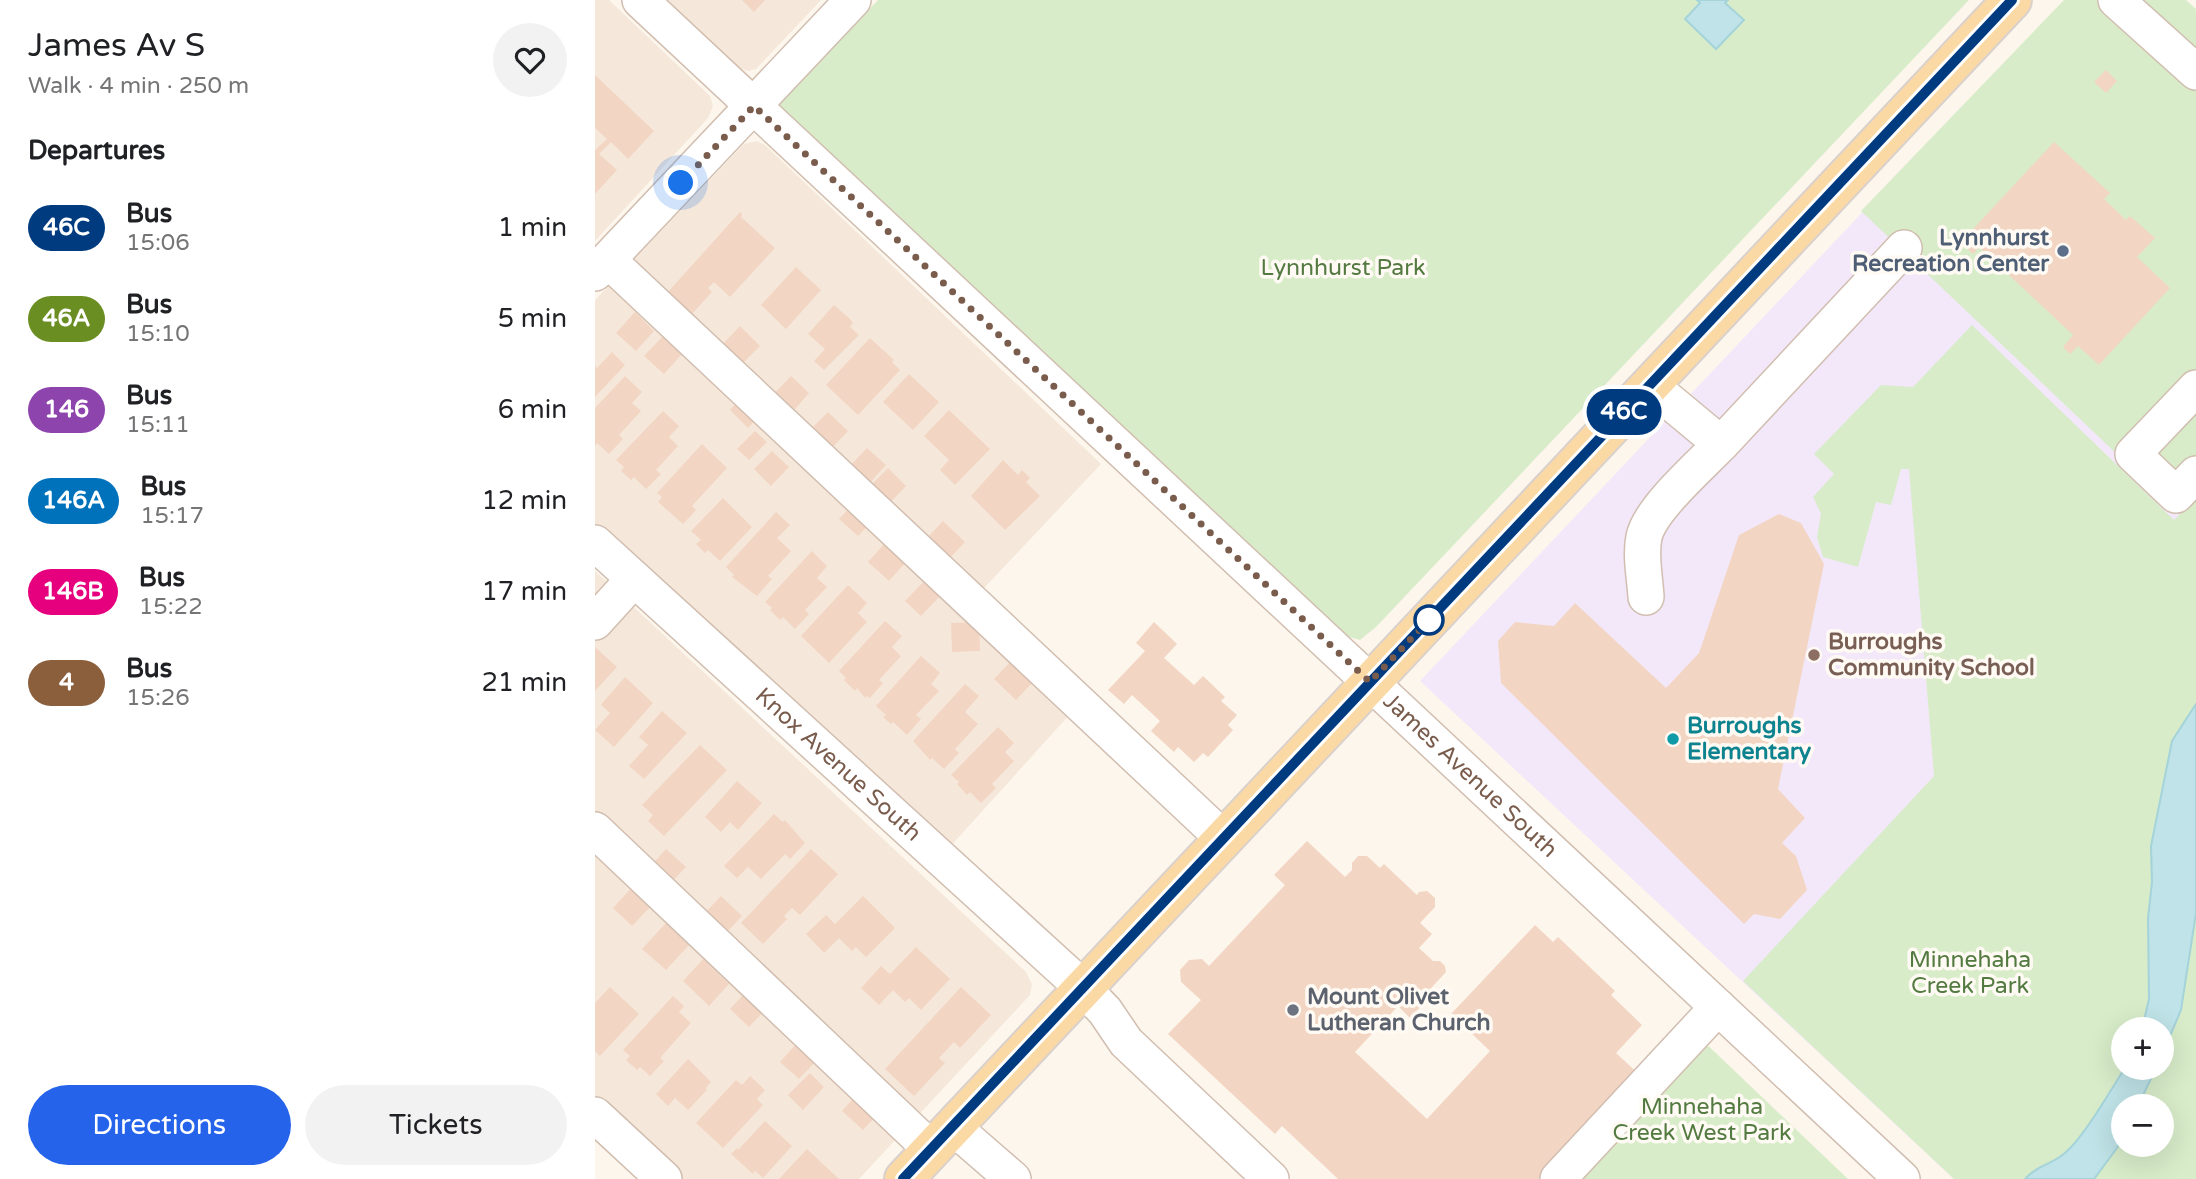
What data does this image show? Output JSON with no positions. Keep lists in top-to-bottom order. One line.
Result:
{"streets":{"street":["Knox Avenue South","James Avenue South"]},"parks":["Lynnhurst Park","Minnehaha Creek Park","Minnehaha Creek West Park"],"places":["Lynnhurst Recreation Center","Burroughs Community School","Burroughs Elementary","Mount Olivet Lutheran Church"],"lines":["bus line 46C"],"page":{"heading":[["James Av S","Walk · 4 min · 250 m"],"Departures"],"on_map":"46C","list":[{"mark":"46C","name":"Bus","note":"15:06","value":"1 min"},{"mark":"46A","name":"Bus","note":"15:10","value":"5 min"},{"mark":"146","name":"Bus","note":"15:11","value":"6 min"},{"mark":"146A","name":"Bus","note":"15:17","value":"12 min"},{"mark":"146B","name":"Bus","note":"15:22","value":"17 min"},{"mark":"4","name":"Bus","note":"15:26","value":"21 min"}],"map_buttons":["+","−"],"buttons":["Directions","Tickets"]}}
